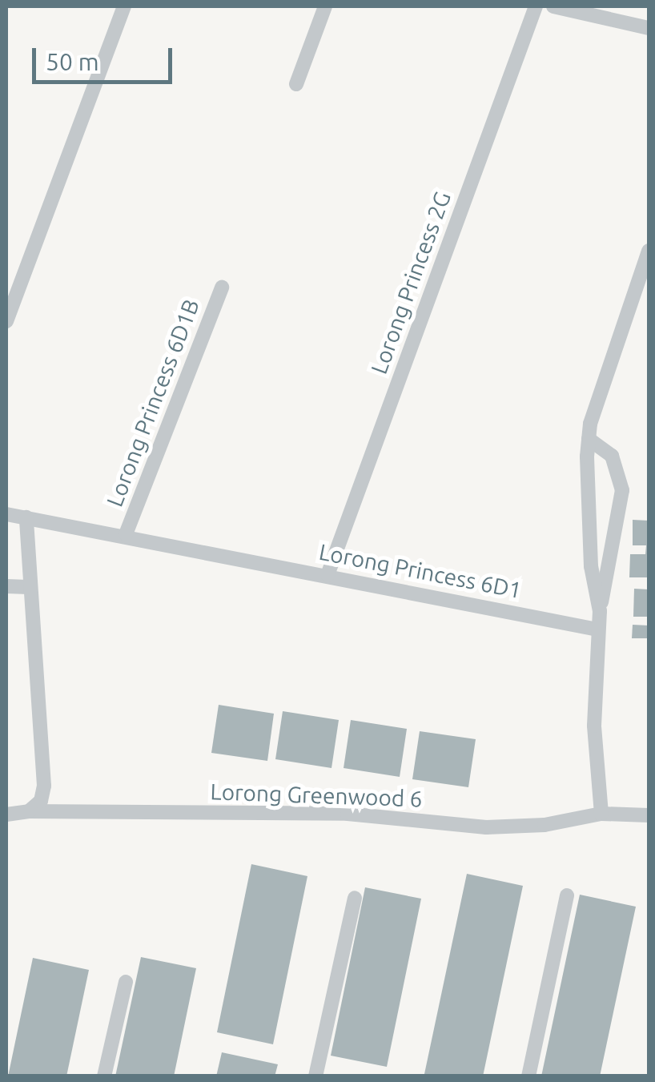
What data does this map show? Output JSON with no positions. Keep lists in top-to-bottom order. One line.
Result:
{"streets":{"street":["Lorong Princess 2G","Lorong Princess 6D1B","Lorong Princess 6D1","Lorong Greenwood 6"]},"crossings":[["Lorong Princess 2G","Lorong Princess 6D1"],["Lorong Princess 6D1B","Lorong Princess 6D1"]],"scale_bar":"50 m"}
